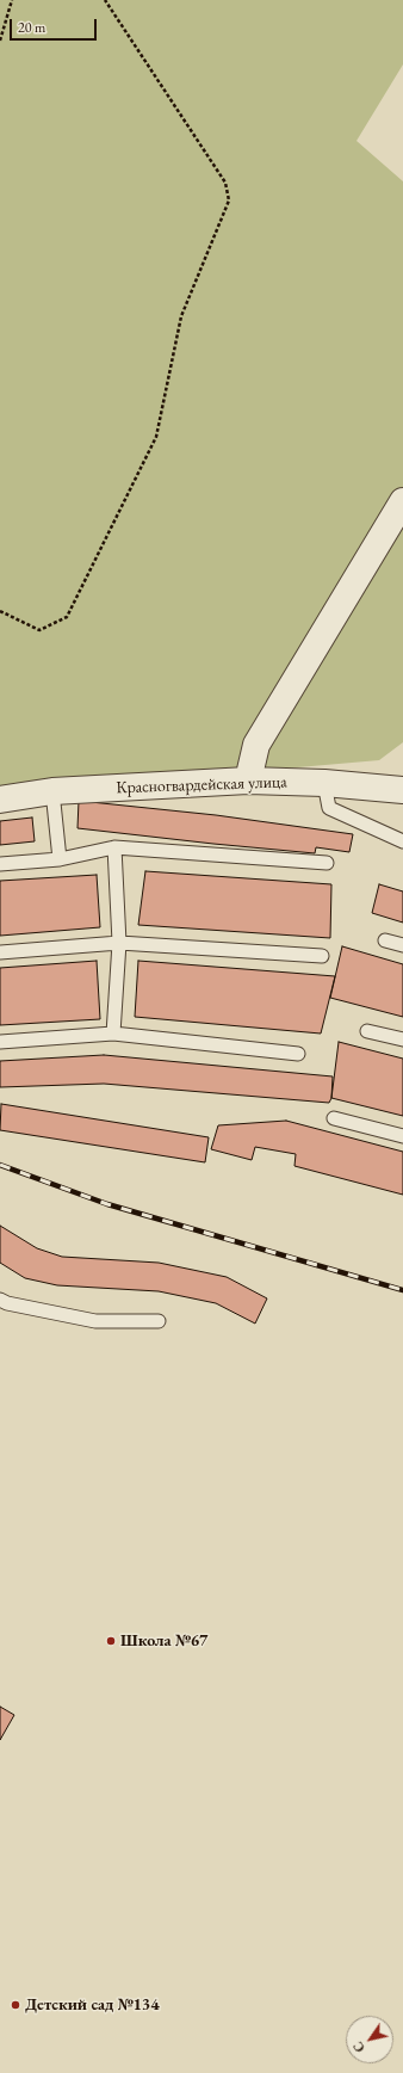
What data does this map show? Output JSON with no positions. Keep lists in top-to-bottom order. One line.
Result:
{"streets":{"street":["Красногвардейская улица"]},"places":["Школа №67","Детский сад №134"],"scale_bar":"20 m","north":"bottom left"}
